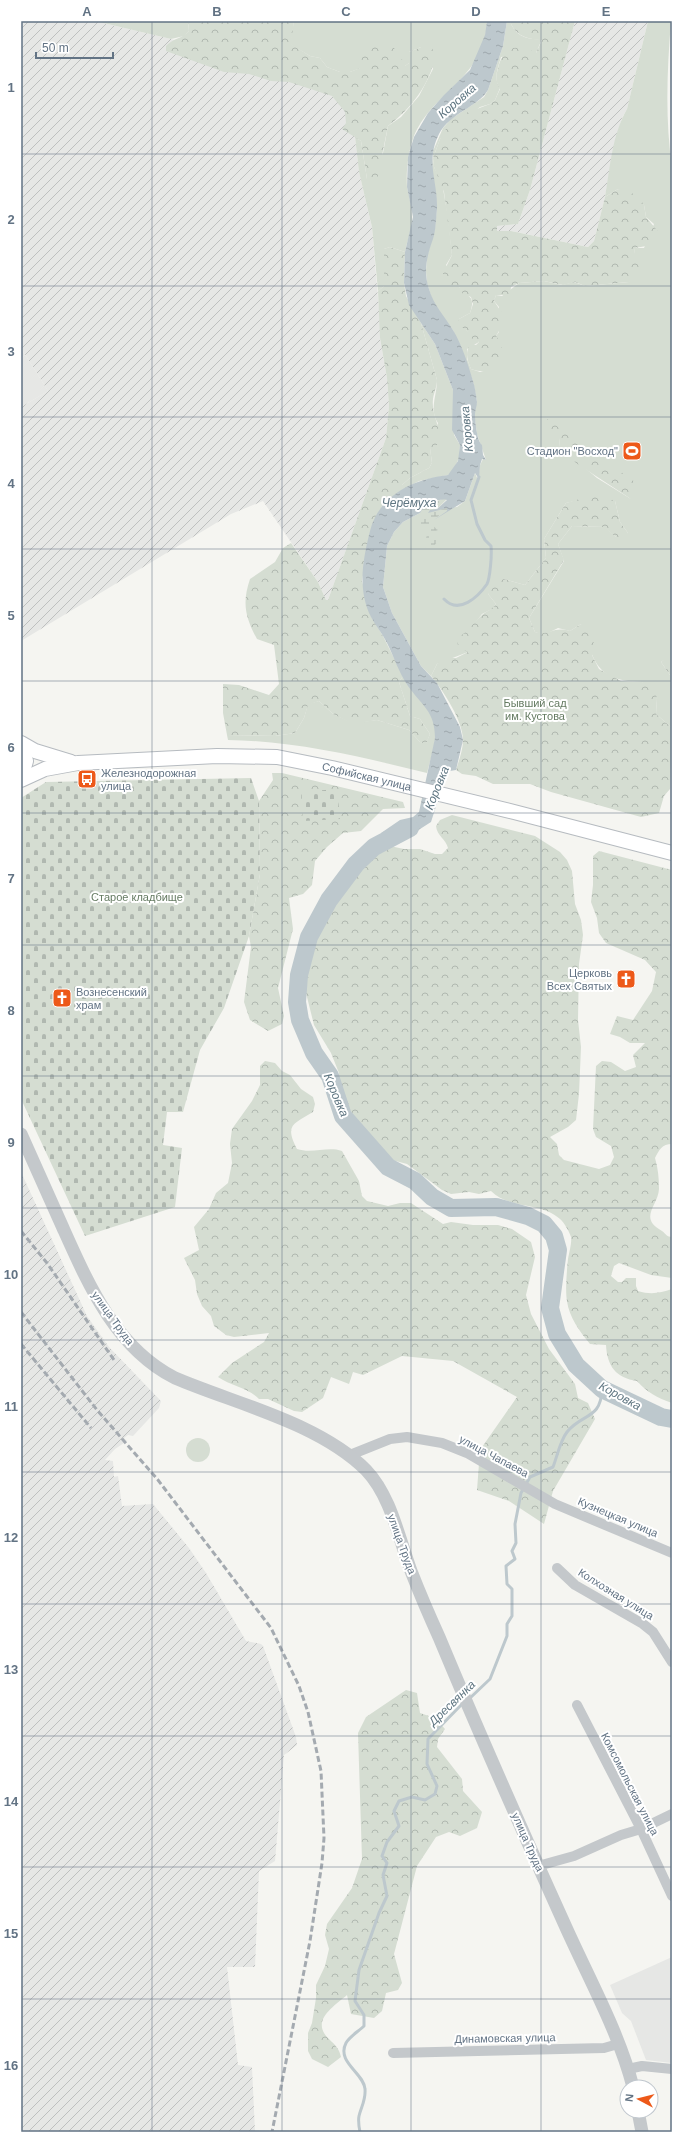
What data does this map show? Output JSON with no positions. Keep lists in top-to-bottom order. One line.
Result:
{"streets":{"main road":["Софийская улица"],"street":["улица Труда","улица Чапаева","Кузнецкая улица","Колхозная улица","Комсомольская улица","Динамовская улица"]},"crossings":[["улица Труда","улица Чапаева"],["улица Труда","Динамовская улица"],["улица Чапаева","Кузнецкая улица"]],"water":["Коровка","Черёмуха","Дресвянка"],"parks":["Бывший сад им. Кустова","Старое кладбище"],"places":{"sports":["Стадион \"Восход\""],"bus stop":["Железнодорожная улица"],"church":["Церковь Всех Святых","Вознесенский храм"]},"scale_bar":"50 m","north":"left","grid":{"columns":["A","B","C","D","E"],"rows":["1","2","3","4","5","6","7","8","9","10","11","12","13","14","15","16"]}}
